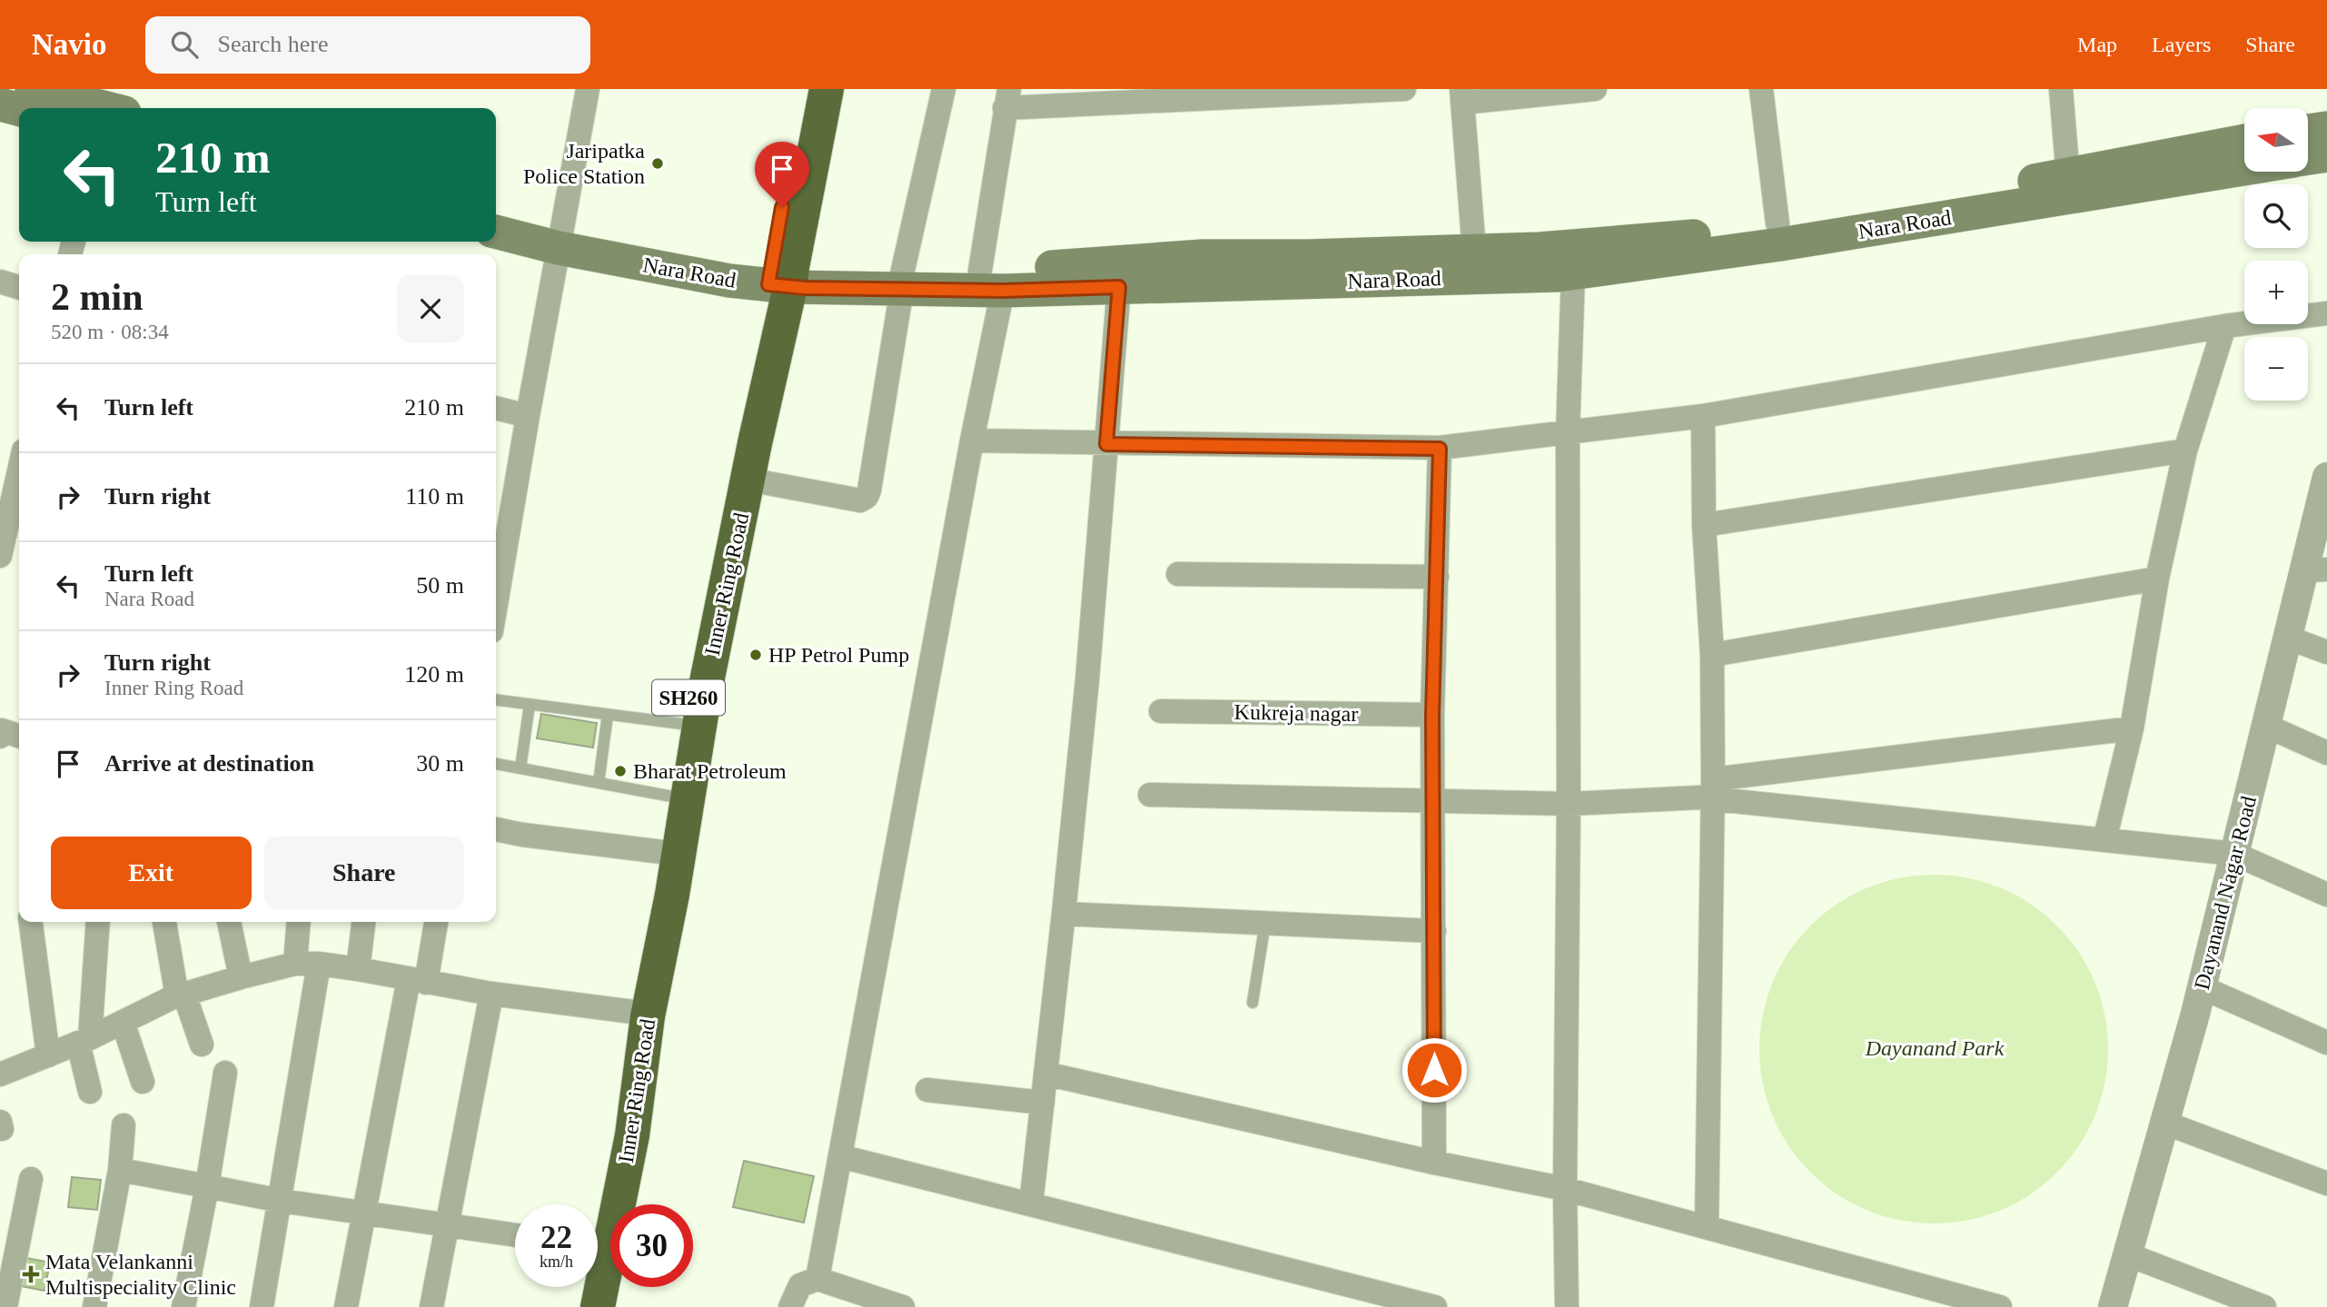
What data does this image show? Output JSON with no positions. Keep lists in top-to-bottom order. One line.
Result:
{"streets":{"highway":["Inner Ring Road","SH260"],"main road":["Nara Road"],"street":["Kukreja nagar","Dayanand Nagar Road"]},"crossings":[["Nara Road","Inner Ring Road"]],"parks":["Dayanand Park"],"places":{"other":["Jaripatka Police Station","HP Petrol Pump","Bharat Petroleum"],"health":["Mata Velankanni Multispeciality Clinic"]},"north":"left","page":{"header":"Navio","search":"Search here","nav":["Map","Layers","Share"],"map_buttons":["+","−"],"turn":["210 m","Turn left"],"heading":["2 min","520 m · 08:34"],"list":[{"name":"Turn left","value":"210 m"},{"name":"Turn right","value":"110 m"},{"name":"Turn left","note":"Nara Road","value":"50 m"},{"name":"Turn right","note":"Inner Ring Road","value":"120 m"},{"name":"Arrive at destination","value":"30 m"}],"buttons":["Exit","Share"],"speed":"22 km/h","limit":"30"}}
